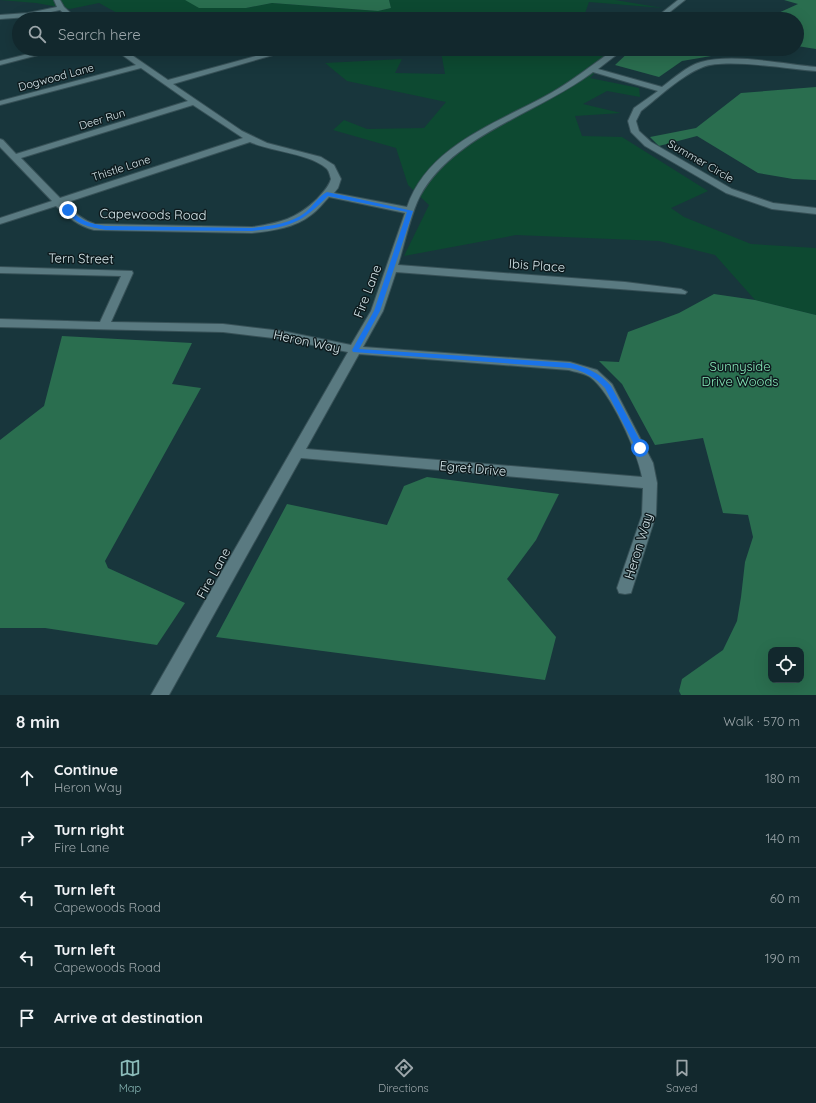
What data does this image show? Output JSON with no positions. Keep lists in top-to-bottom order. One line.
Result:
{"streets":{"street":["Dogwood Lane","Deer Run","Summer Circle","Thistle Lane","Capewoods Road","Tern Street","Ibis Place","Fire Lane","Heron Way","Egret Drive"]},"crossings":[["Dogwood Lane","Capewoods Road"],["Deer Run","Capewoods Road"],["Thistle Lane","Capewoods Road"],["Tern Street","Heron Way"],["Ibis Place","Fire Lane"],["Fire Lane","Heron Way"],["Fire Lane","Egret Drive"],["Heron Way","Egret Drive"]],"parks":["Sunnyside Drive Woods"],"page":{"search":"Search here","heading":["8 min","Walk · 570 m"],"list":[["Continue","Heron Way","180 m"],["Turn right","Fire Lane","140 m"],["Turn left","Capewoods Road","60 m"],["Turn left","Capewoods Road","190 m"],"Arrive at destination"],"nav":["Map","Directions","Saved"]}}
